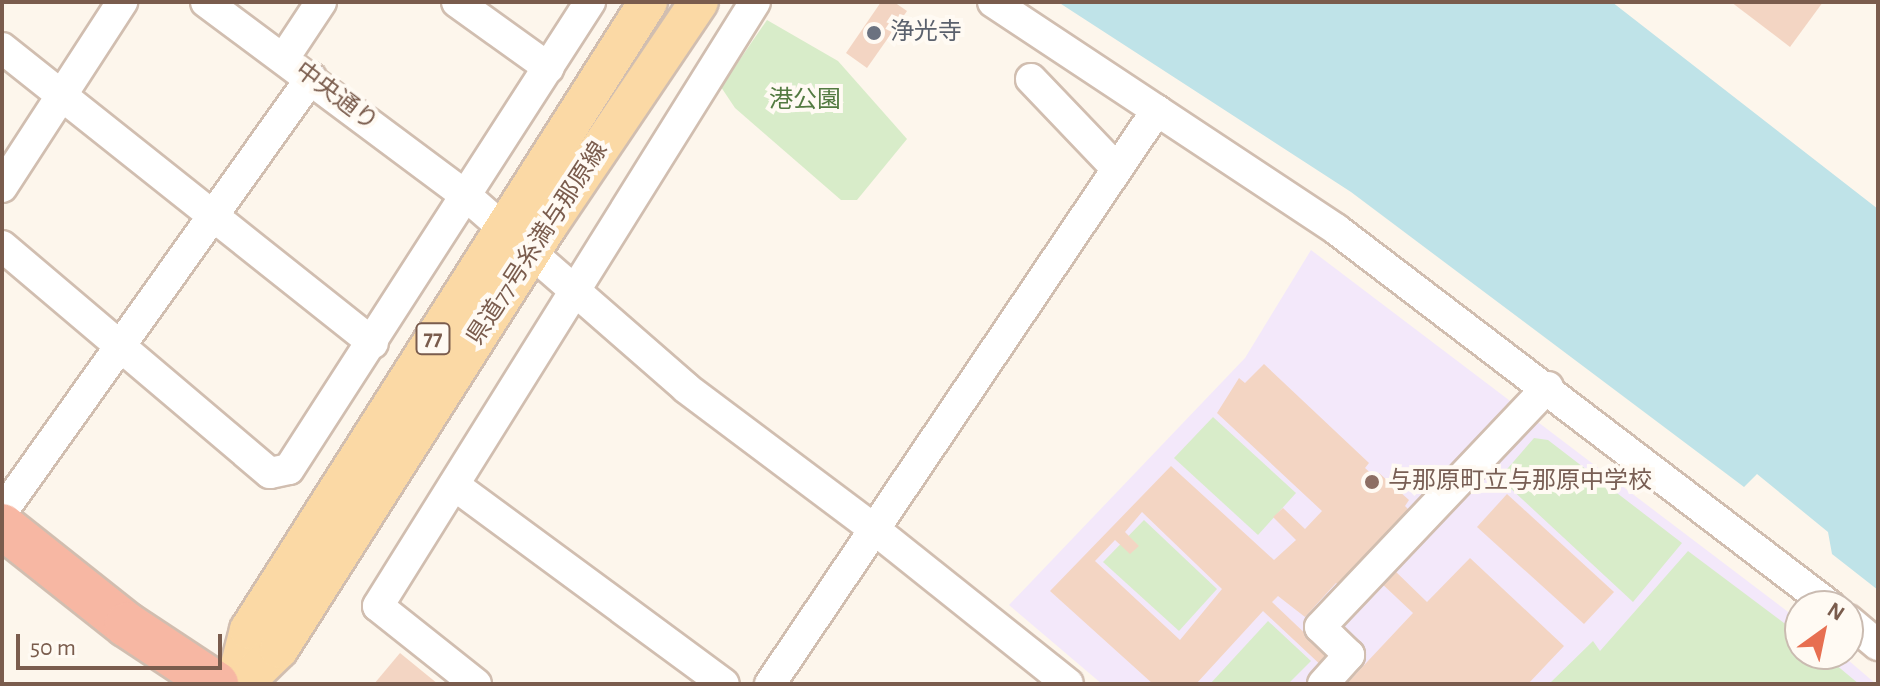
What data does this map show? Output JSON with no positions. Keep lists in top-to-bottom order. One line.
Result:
{"streets":{"main road":["県道77号糸満与那原線","77"],"street":["中央通り"]},"crossings":[["中央通り","県道77号糸満与那原線"]],"parks":["港公園"],"places":["浄光寺","与那原町立与那原中学校"],"scale_bar":"50 m","north":"top right"}
